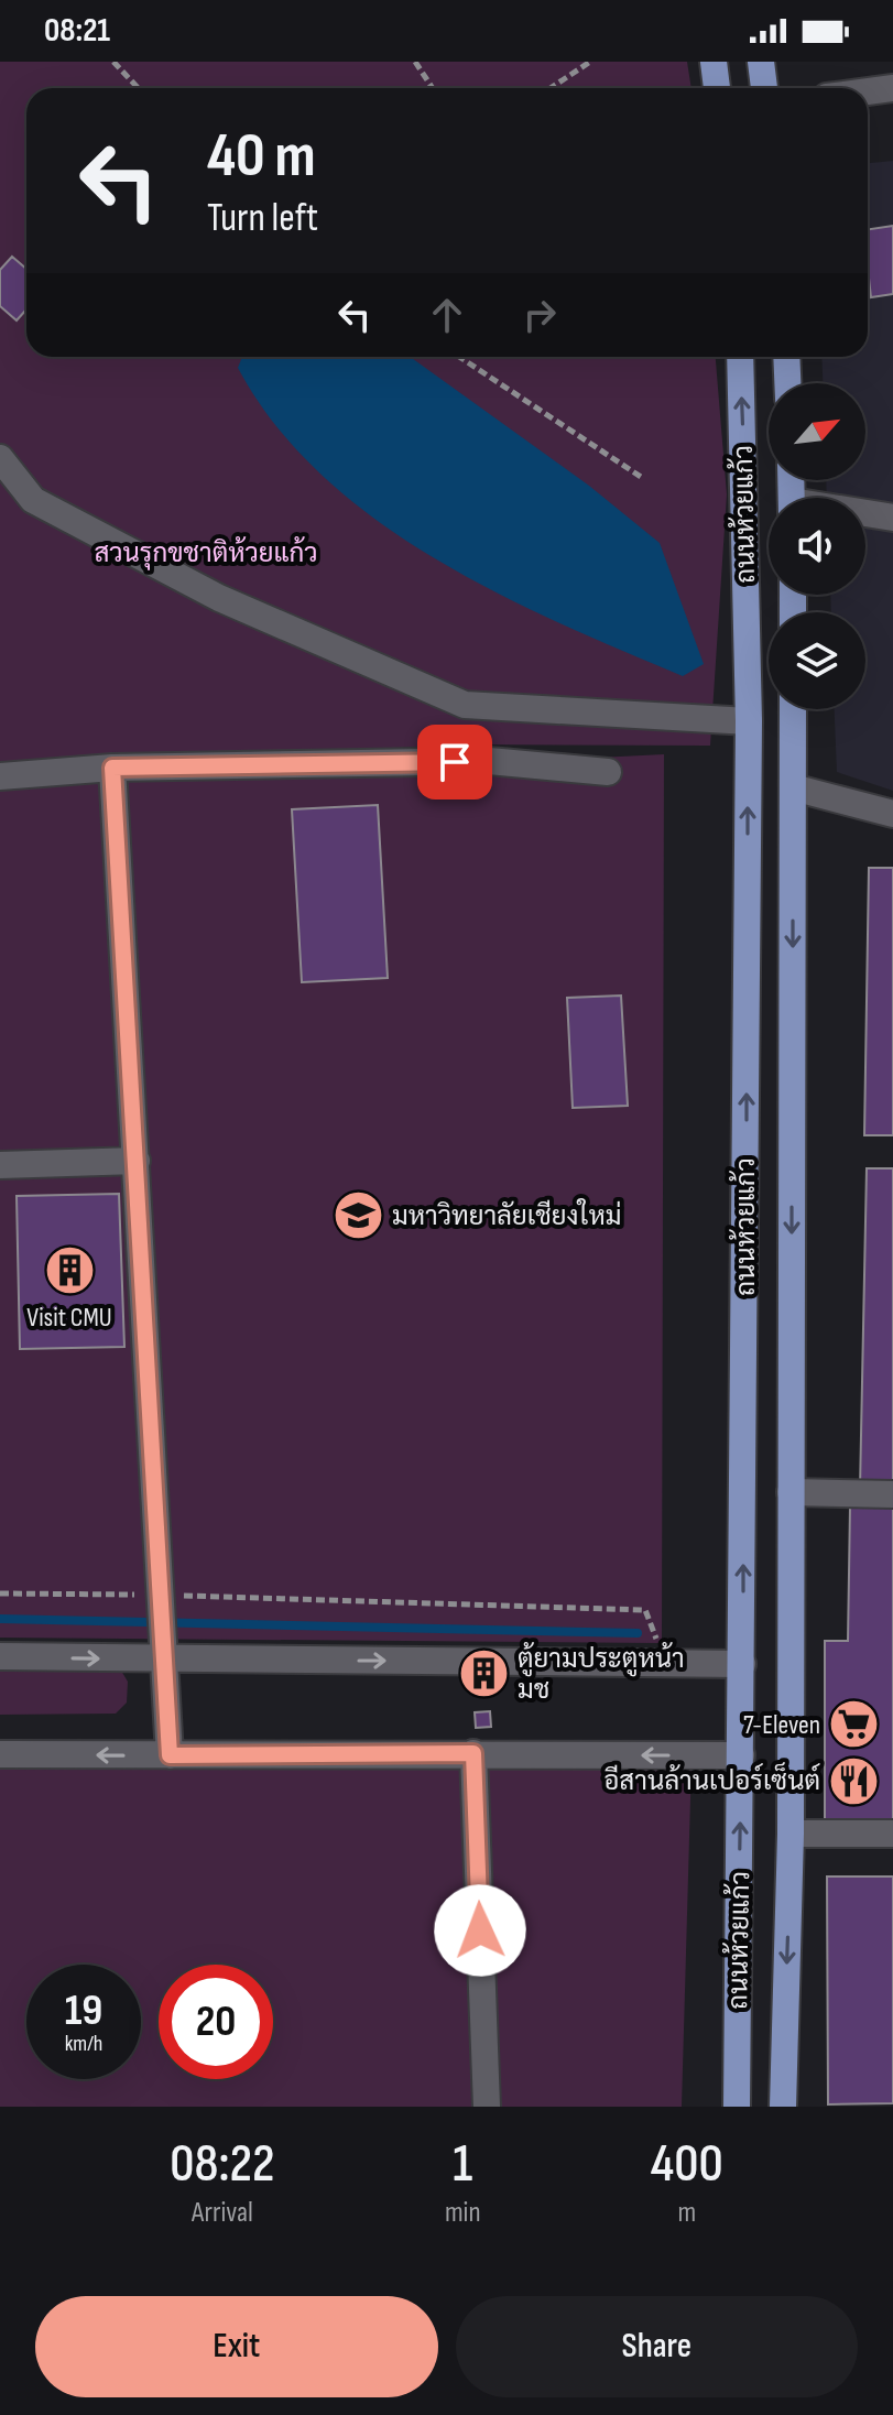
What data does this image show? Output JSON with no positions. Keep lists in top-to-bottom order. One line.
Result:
{"streets":{"main road":["ถนนห้วยแก้ว"]},"parks":["สวนรุกขชาติห้วยแก้ว"],"places":{"school or university":["มหาวิทยาลัยเชียงใหม่"],"building":["Visit CMU","ตู้ยามประตูหน้า มช"],"supermarket":["7-Eleven"],"restaurant":["อีสานล้านเปอร์เซ็นต์"]},"north":"top right","page":{"status":"08:21","turn":["40 m","Turn left"],"speed":"19 km/h","limit":"20","eta":["08:22","Arrival","1","min","400","m"],"buttons":["Exit","Share"]}}
